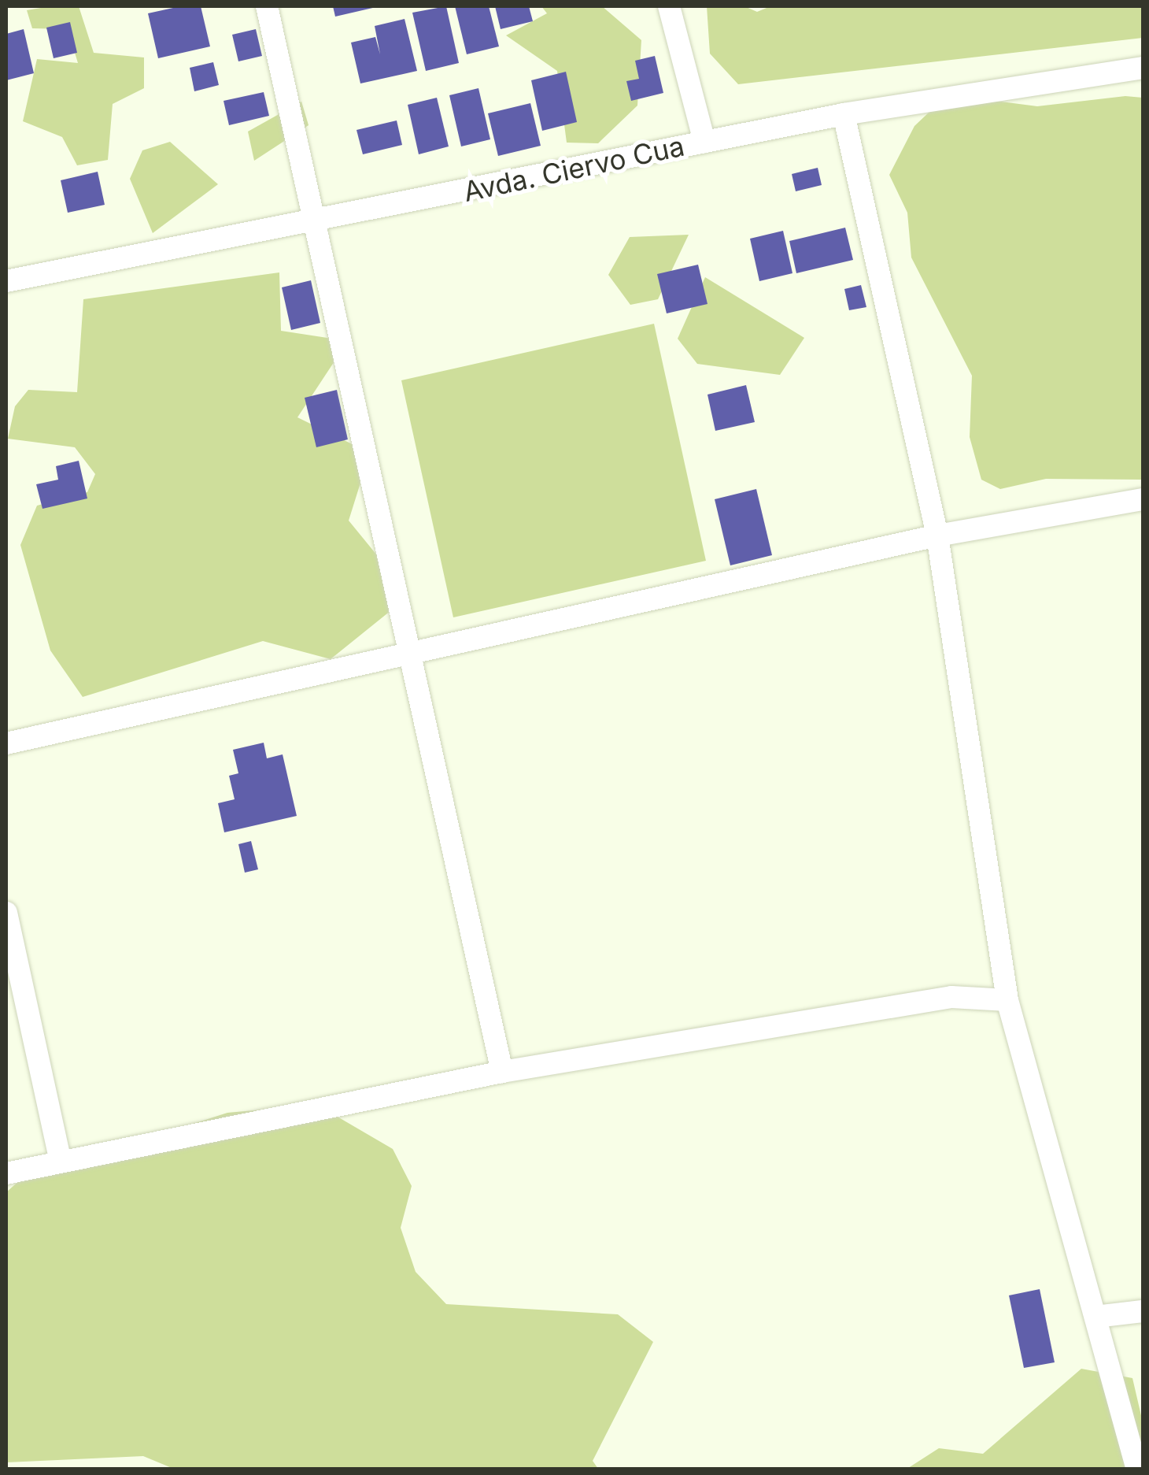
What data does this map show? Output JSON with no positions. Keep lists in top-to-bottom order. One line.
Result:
{"streets":{"street":["Avda. Ciervo Cua"]}}
